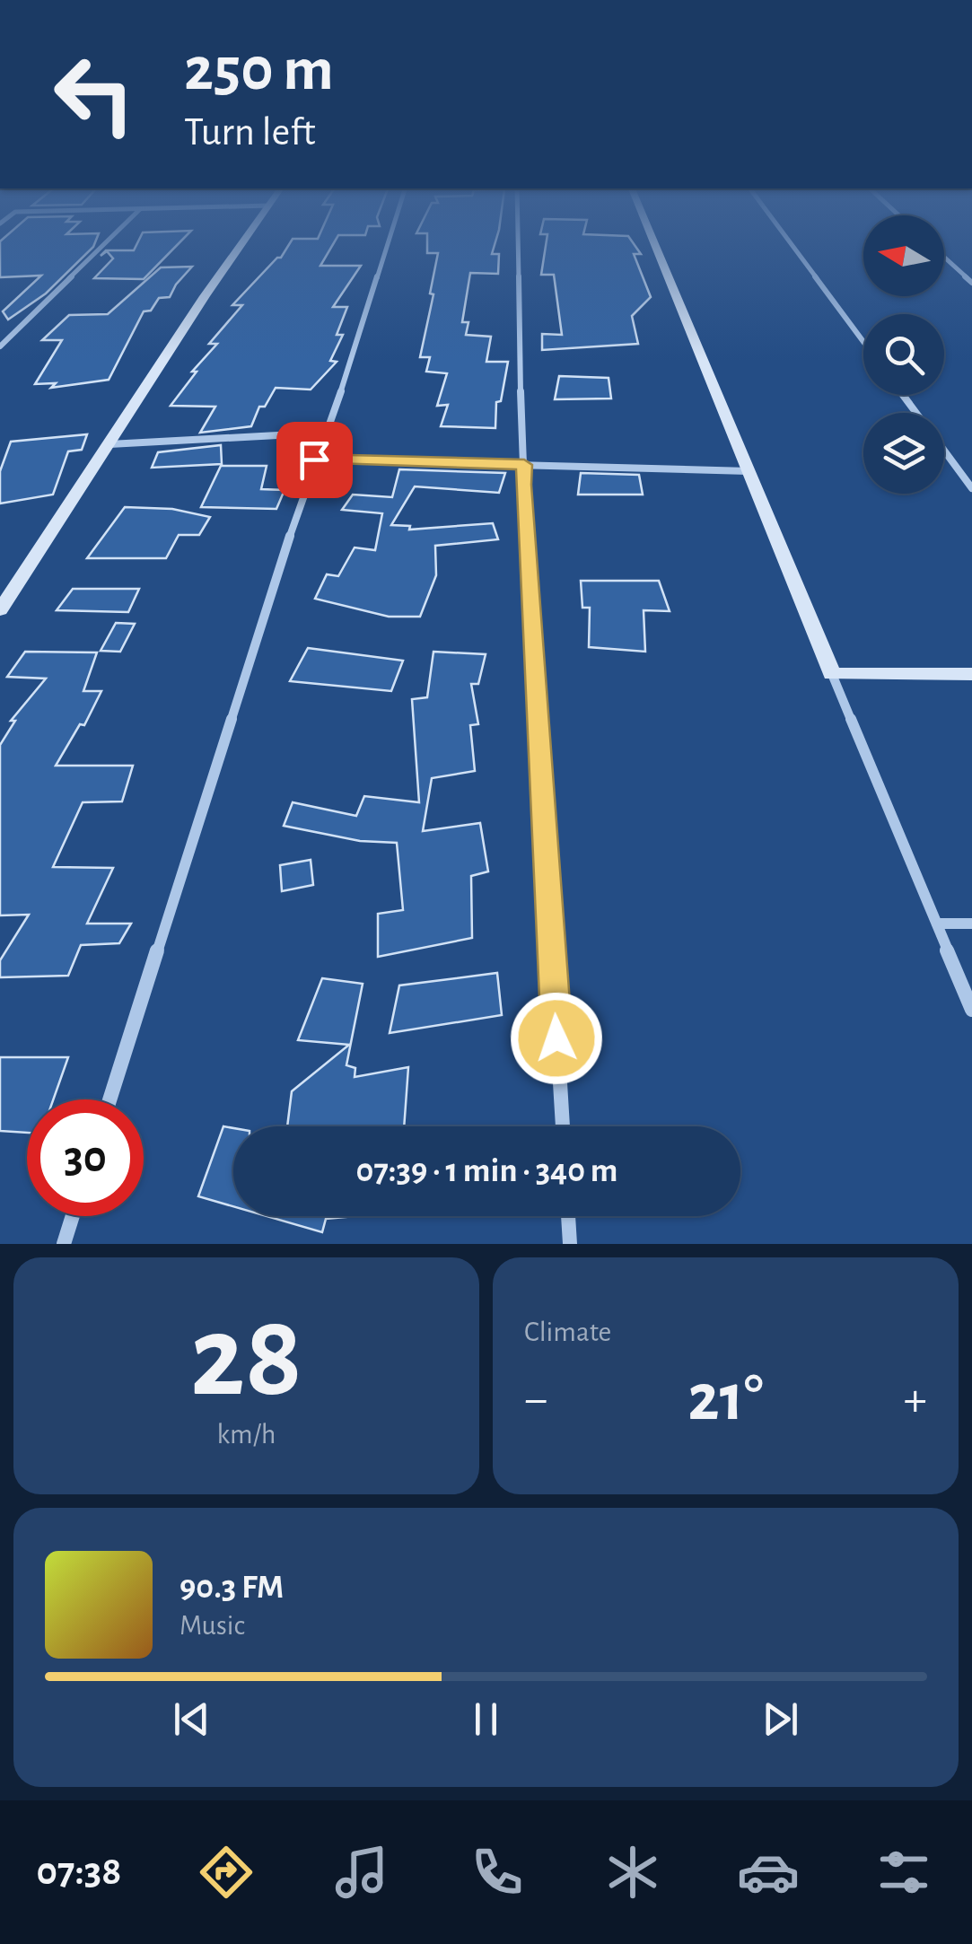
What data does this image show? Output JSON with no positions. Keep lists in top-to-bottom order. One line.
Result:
{"north":"left","page":{"turn":["250 m","Turn left"],"limit":"30","trip":"07:39 · 1 min · 340 m","tile":[["28","km/h"],"Climate"],"heat":["−","21°","+"],"song":["90.3 FM","Music"],"tabs":"07:38"}}
